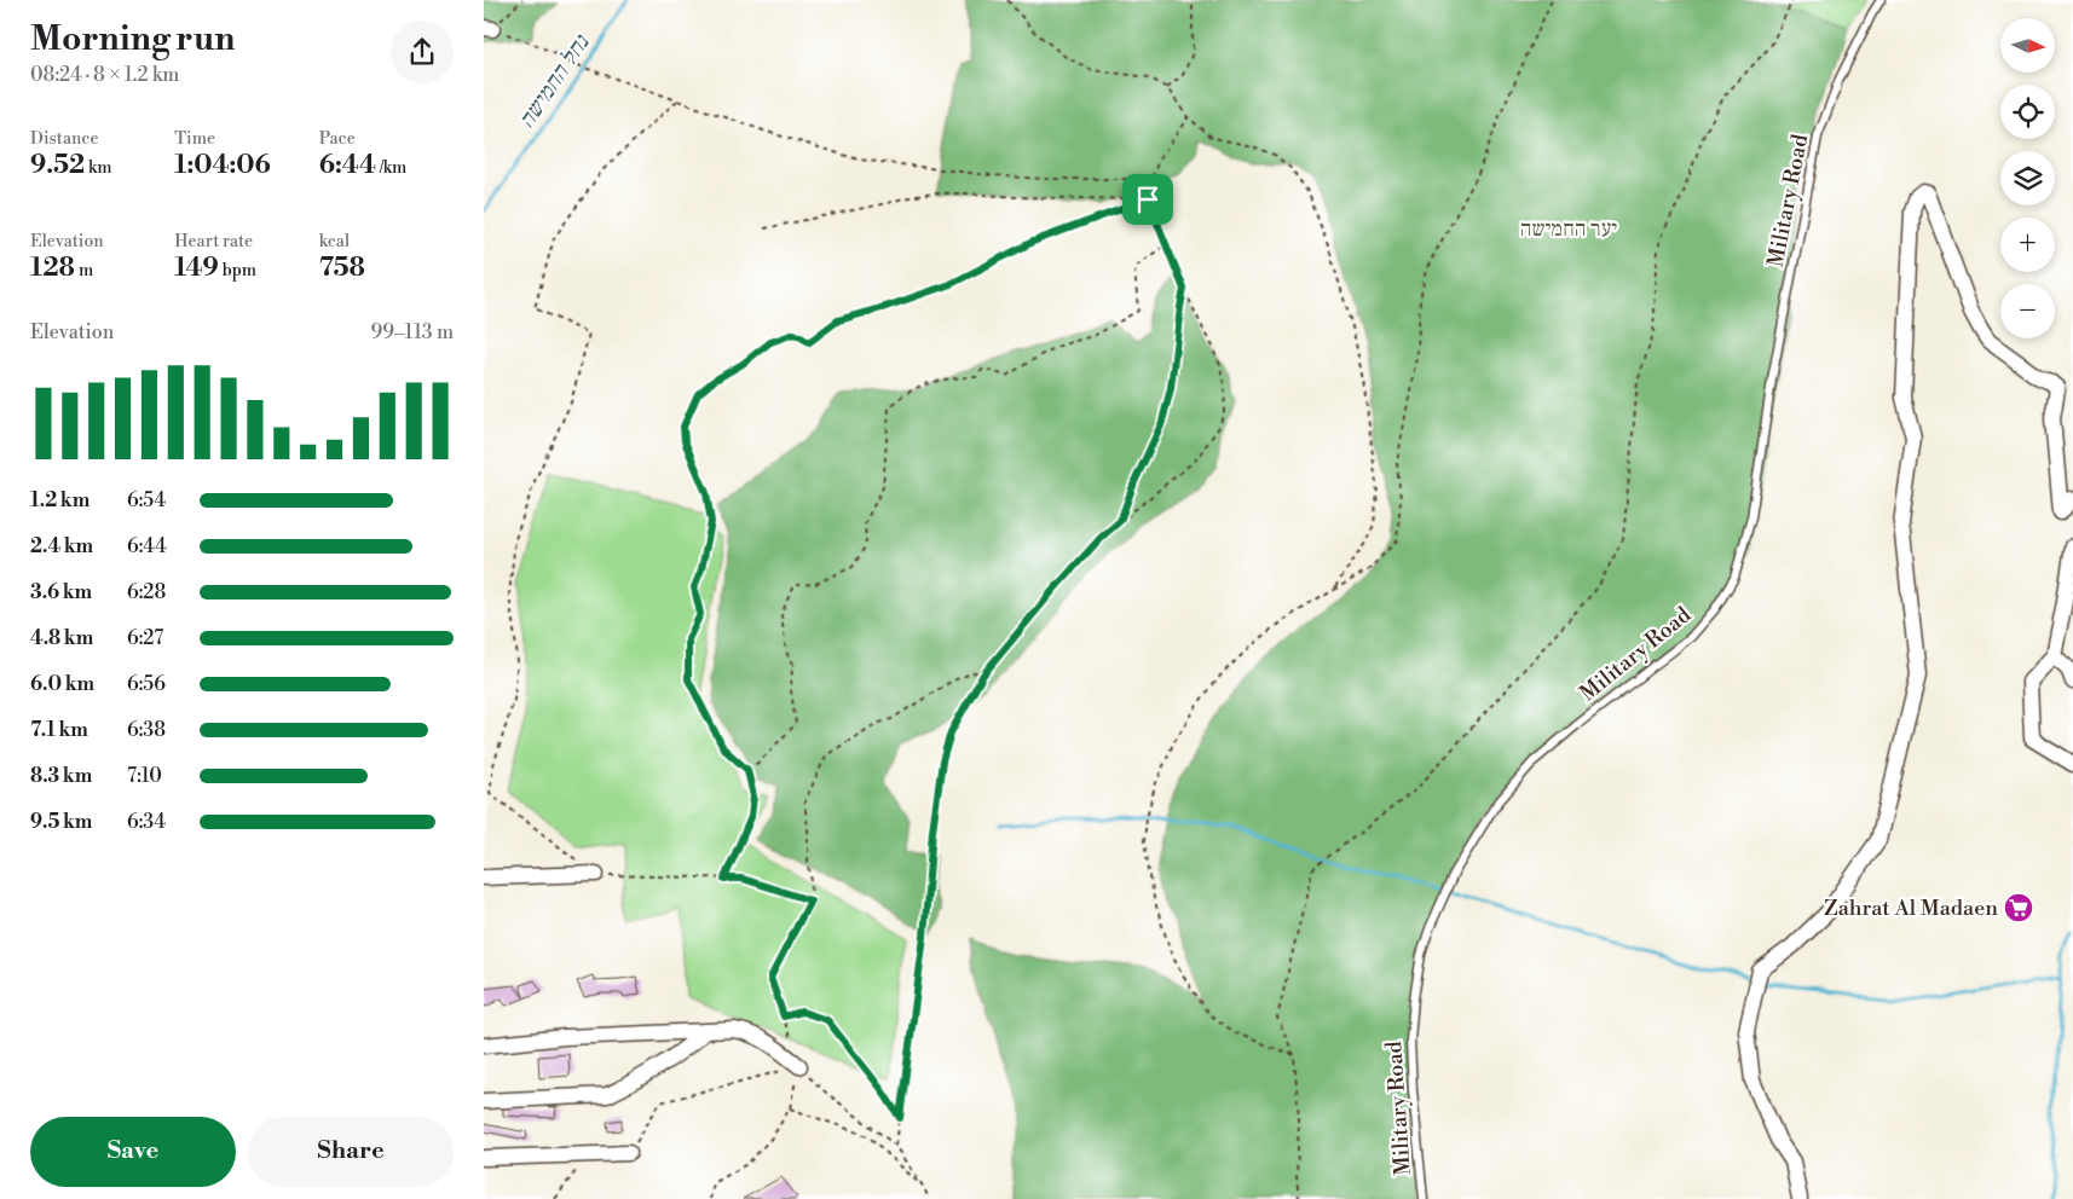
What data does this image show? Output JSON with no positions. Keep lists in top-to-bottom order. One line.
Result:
{"streets":{"lane":["Military Road"]},"water":["נחל החמישה"],"parks":["יער החמישה"],"places":{"supermarket":["Zahrat Al Madaen"]},"north":"right","page":{"heading":["Morning run","08:24 · 8 × 1.2 km"],"map_buttons":["+","−"],"stats":[["Distance","9.52 km"],["Time","1:04:06"],["Pace","6:44 /km"],["Elevation","128 m"],["Heart rate","149 bpm"],["kcal","758"]],"chart":["Elevation","99–113 m"],"list":[{"name":"1.2 km","note":"6:54"},{"name":"2.4 km","note":"6:44"},{"name":"3.6 km","note":"6:28"},{"name":"4.8 km","note":"6:27"},{"name":"6.0 km","note":"6:56"},{"name":"7.1 km","note":"6:38"},{"name":"8.3 km","note":"7:10"},{"name":"9.5 km","note":"6:34"}],"buttons":["Save","Share"]}}
